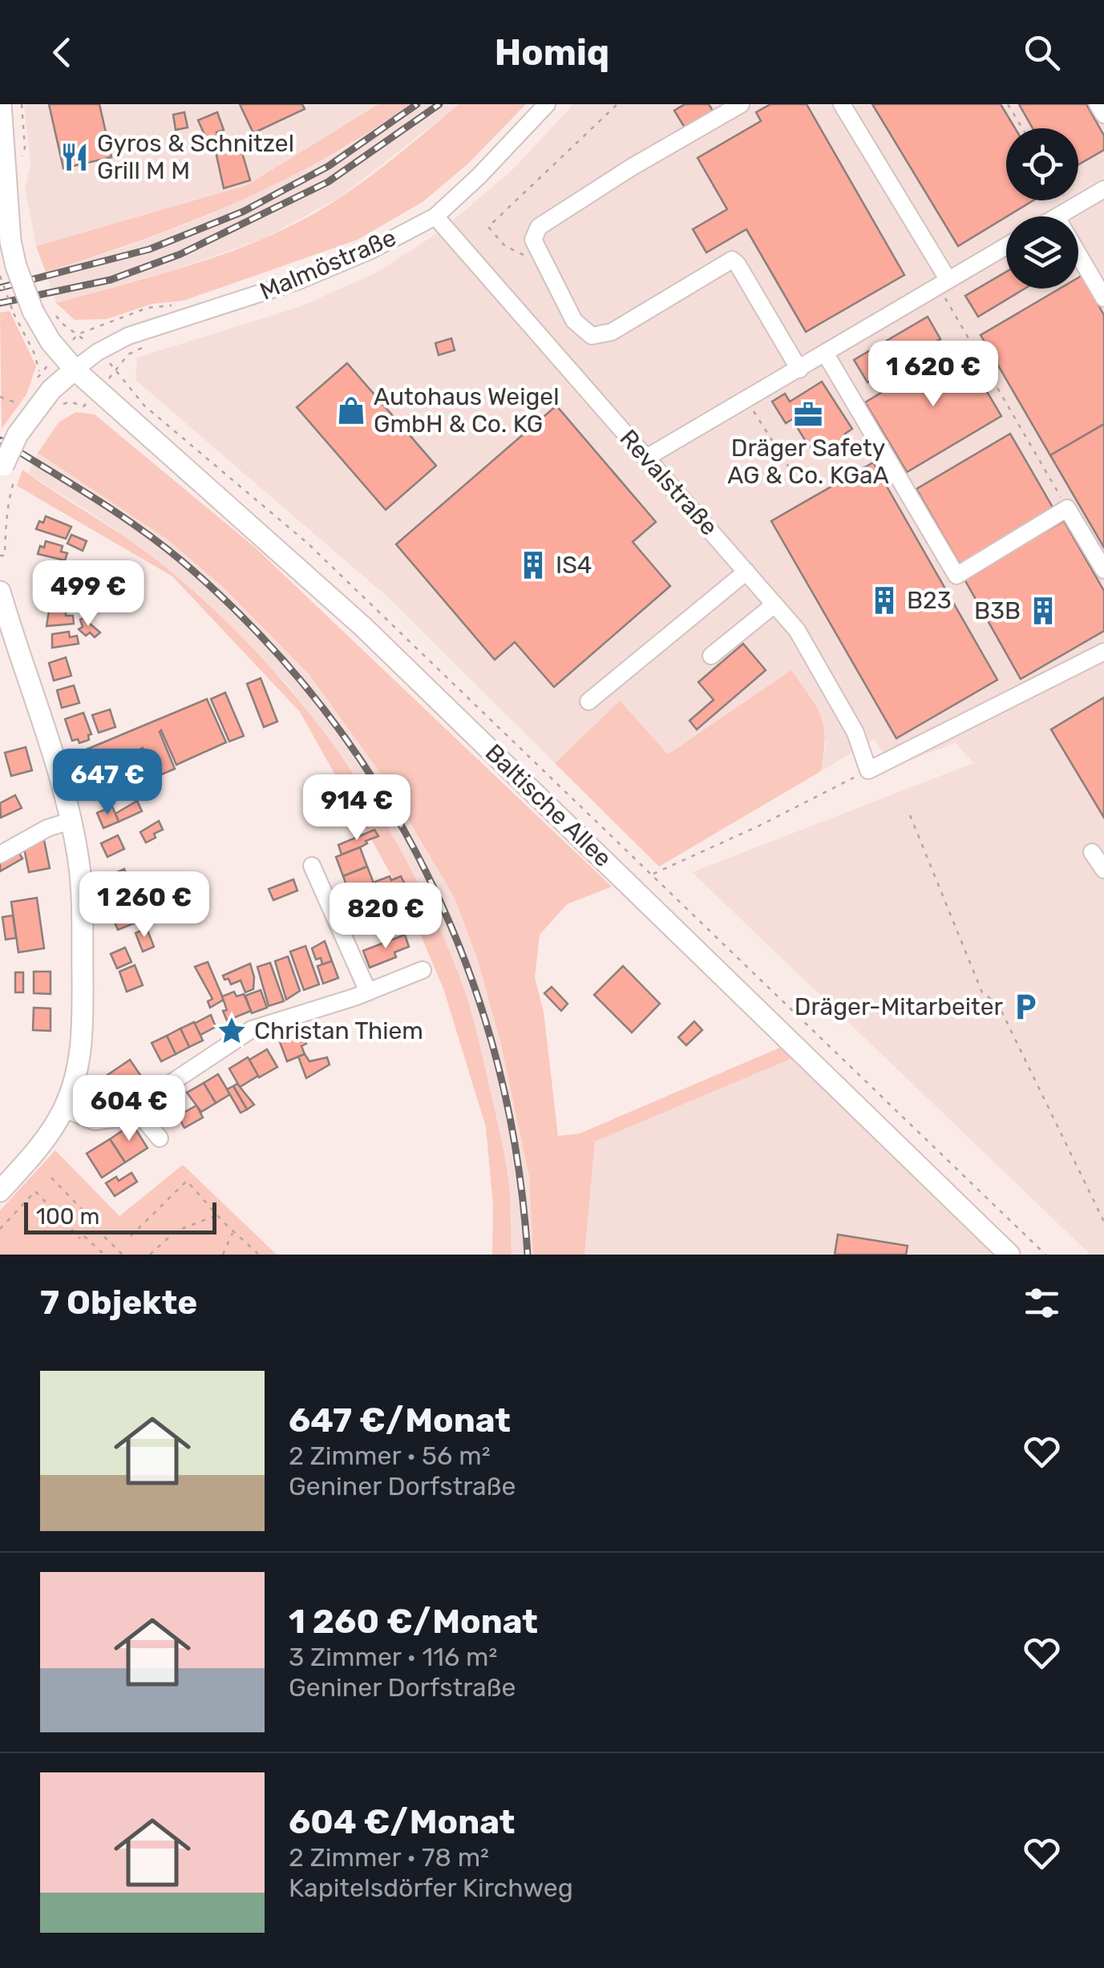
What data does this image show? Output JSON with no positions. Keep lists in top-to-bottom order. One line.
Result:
{"streets":{"main road":["Baltische Allee"],"street":["Malmöstraße","Revalstraße"]},"crossings":[["Malmöstraße","Revalstraße"],["Malmöstraße","Baltische Allee"]],"places":{"restaurant":["Gyros & Schnitzel Grill M M"],"shop":["Autohaus Weigel GmbH & Co. KG"],"office":["Dräger Safety AG & Co. KGaA"],"building":["IS4","B23","B3B"],"parking":["Dräger-Mitarbeiter"],"place":["Christan Thiem"]},"scale_bar":"100 m","page":{"header":"Homiq","price":["1 620 €","499 €","647 €","914 €","1 260 €","820 €","604 €"],"scale":"100 m","heading":"7 Objekte","list":[{"name":"647 €/Monat","note":"2 Zimmer · 56 m² · Geniner Dorfstraße"},{"name":"1 260 €/Monat","note":"3 Zimmer · 116 m² · Geniner Dorfstraße"},{"name":"604 €/Monat","note":"2 Zimmer · 78 m² · Kapitelsdörfer Kirchweg"}]}}
